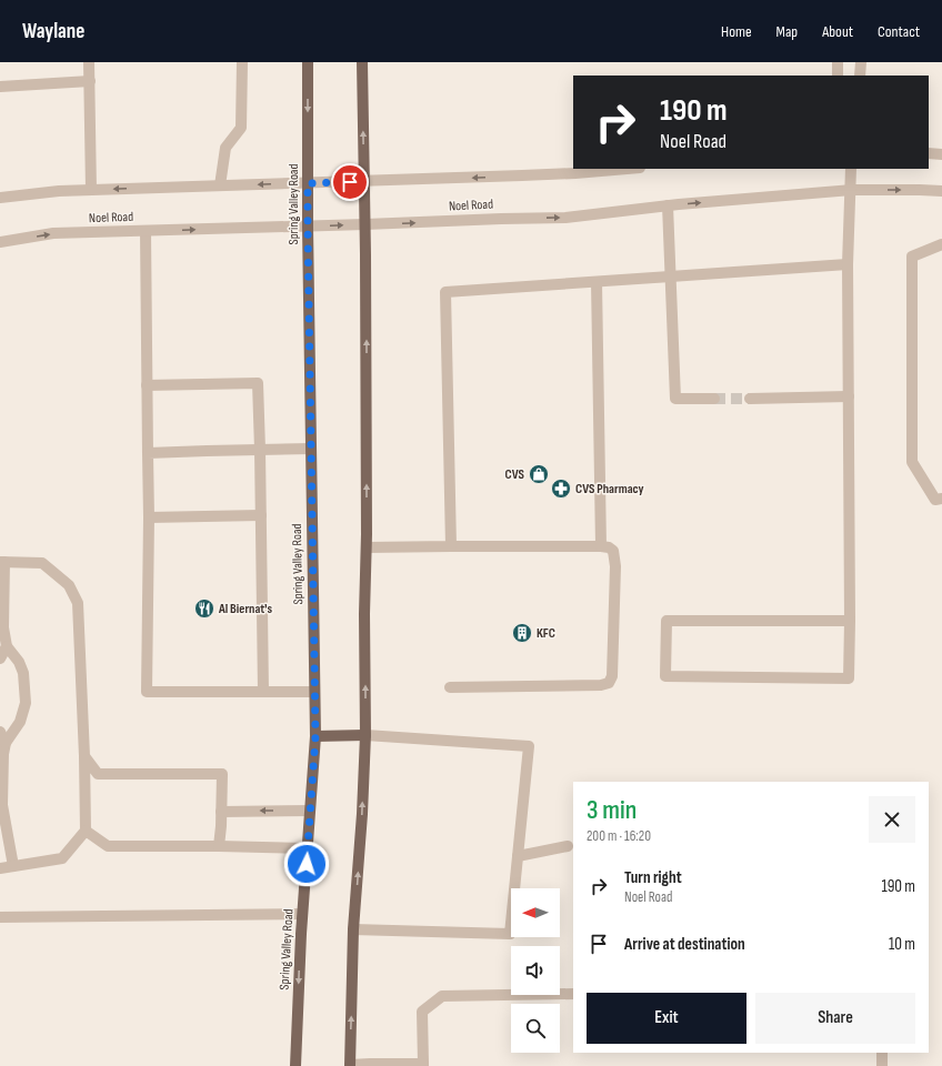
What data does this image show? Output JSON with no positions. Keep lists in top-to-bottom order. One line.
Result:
{"streets":{"main road":["Spring Valley Road"],"street":["Noel Road"]},"crossings":[["Spring Valley Road","Noel Road"]],"places":{"shop":["CVS"],"pharmacy":["CVS Pharmacy"],"restaurant":["Al Biernat's"],"building":["KFC"]},"north":"left","page":{"header":"Waylane","nav":["Home","Map","About","Contact"],"turn":["190 m","Noel Road"],"heading":["3 min","200 m · 16:20"],"list":[{"name":"Turn right","note":"Noel Road","value":"190 m"},{"name":"Arrive at destination","value":"10 m"}],"buttons":["Exit","Share"]}}
